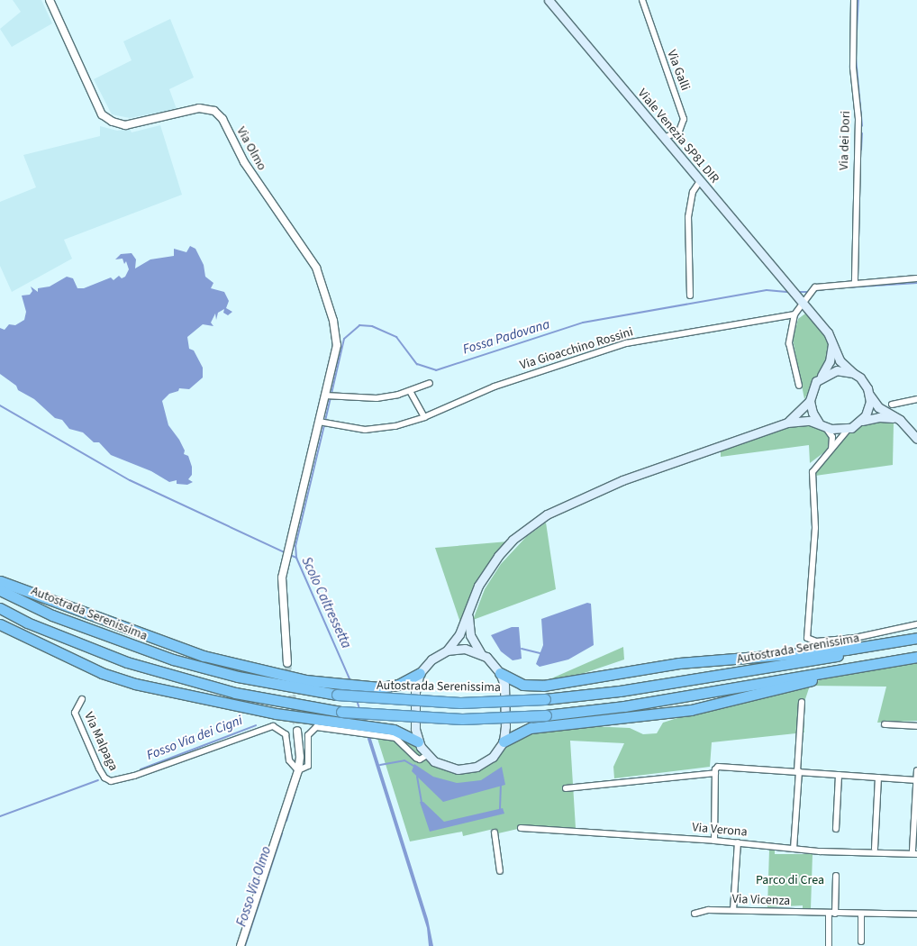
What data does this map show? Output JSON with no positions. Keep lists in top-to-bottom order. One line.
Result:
{"streets":{"highway":["Autostrada Serenissima"],"main road":["Viale Venezia SP81 DIR"],"street":["Via Galli","Via dei Dori","Via Olmo","Via Gioacchino Rossini","Via Malpaga","Via Verona","Via Vicenza"]},"crossings":[["Via Galli","Viale Venezia SP81 DIR"],["Via Olmo","Via Gioacchino Rossini"]],"water":["Fossa Padovana","Scolo Caltressetta","Fosso Via dei Cigni","Fosso Via Olmo"],"parks":["Parco di Crea"]}
